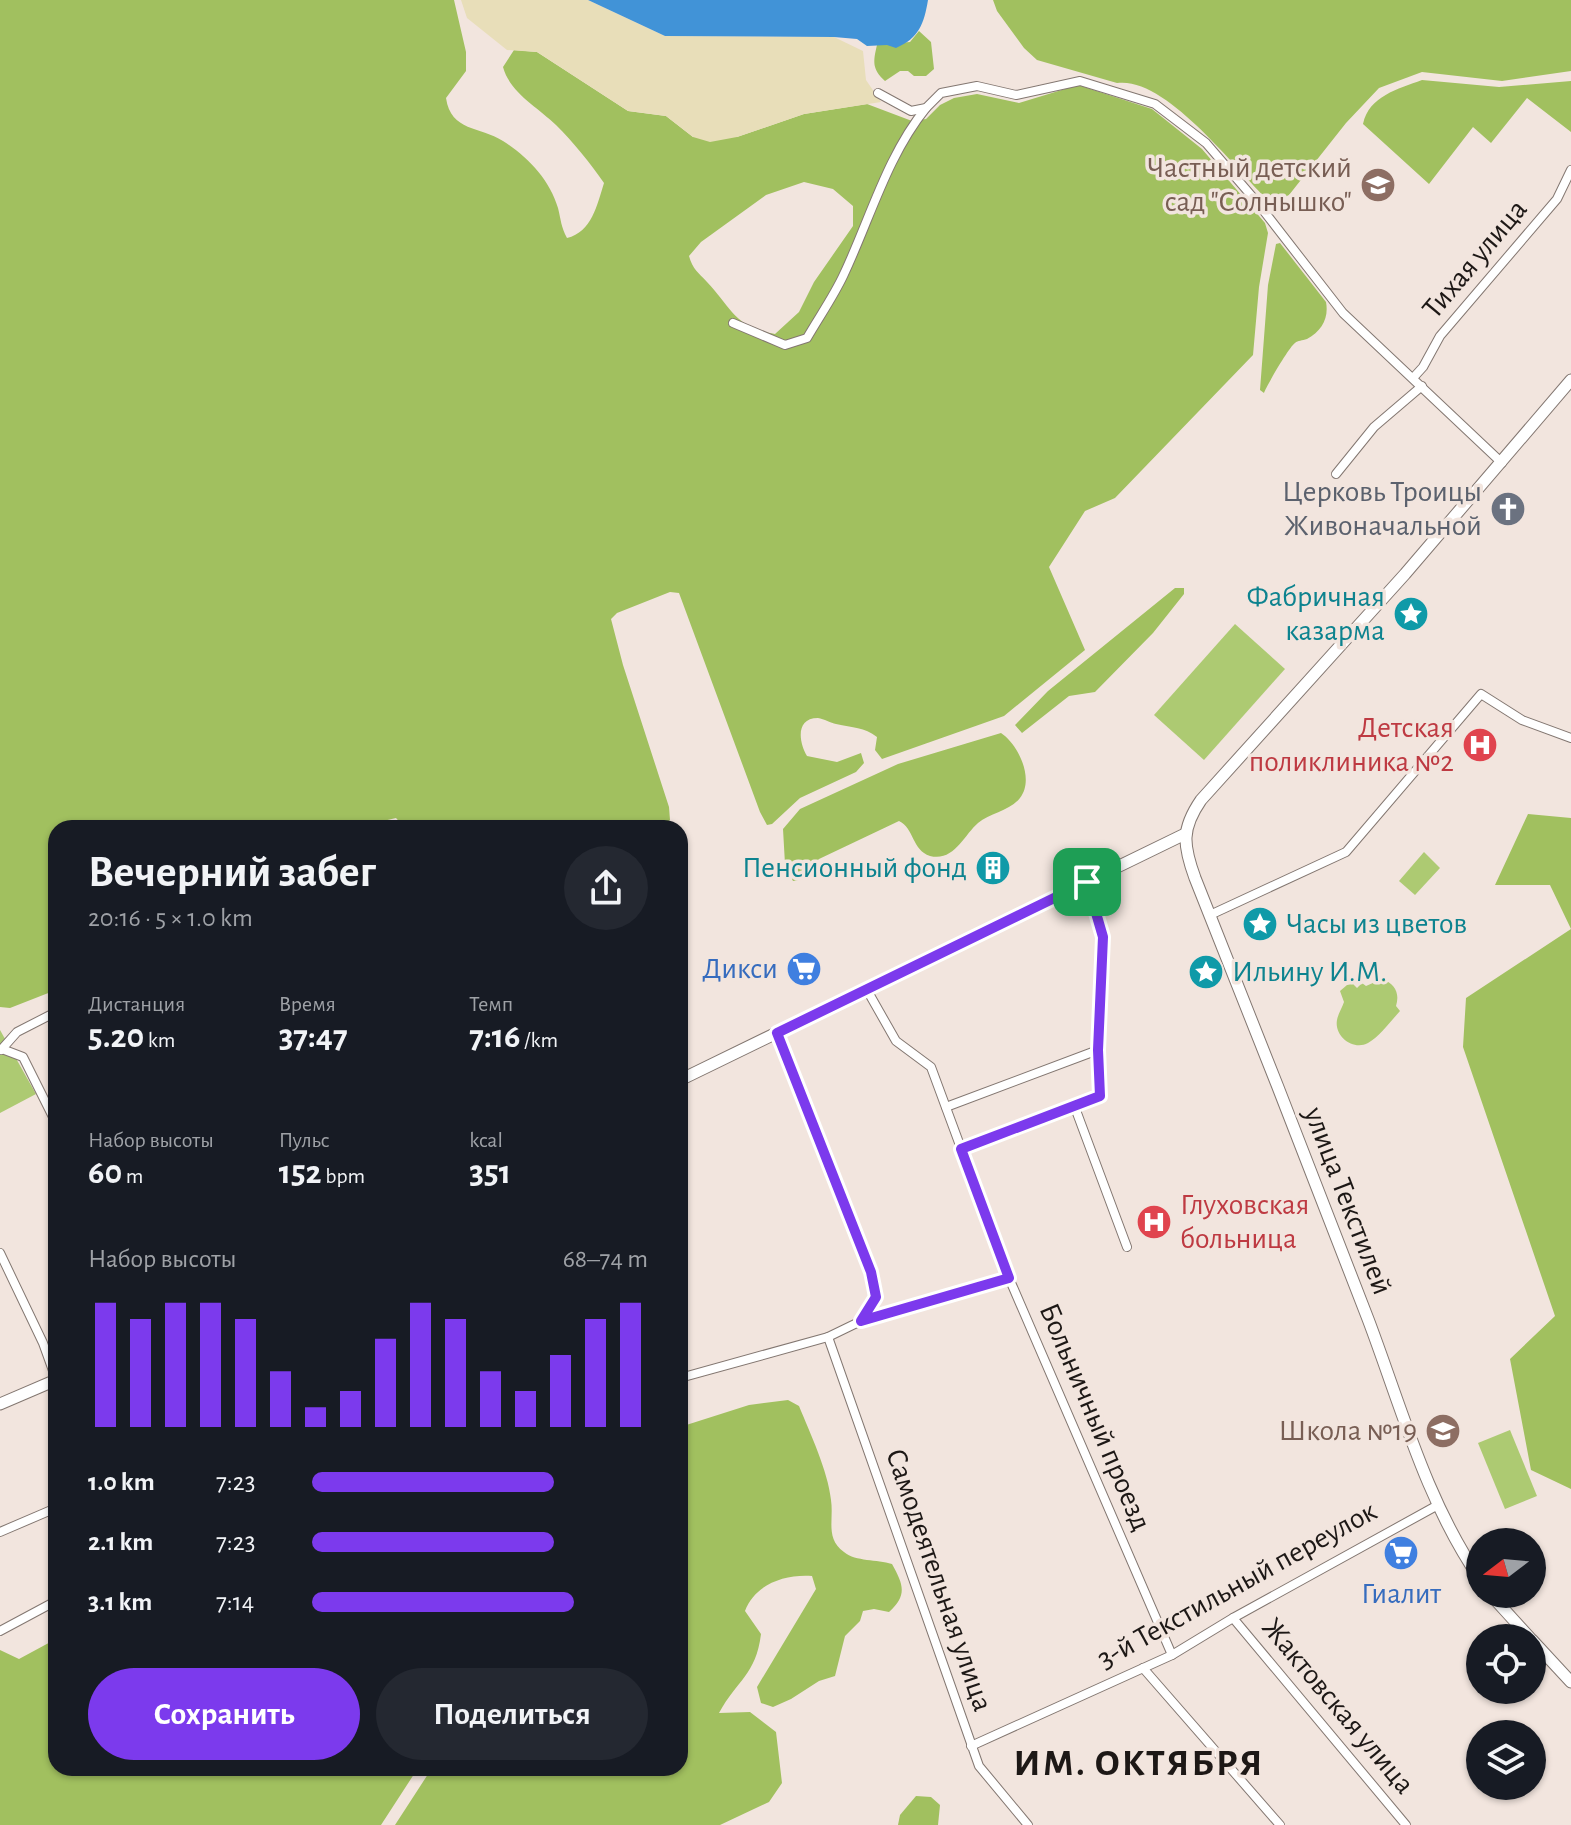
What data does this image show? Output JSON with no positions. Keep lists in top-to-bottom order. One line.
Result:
{"streets":{"street":["Тихая улица","улица Текстилей","Больничный проезд","Самодеятельная улица","3-й Текстильный переулок","Жактовская улица"]},"crossings":[["улица Текстилей","3-й Текстильный переулок"],["Больничный проезд","3-й Текстильный переулок"],["Самодеятельная улица","3-й Текстильный переулок"],["3-й Текстильный переулок","Жактовская улица"]],"districts":["ИМ. ОКТЯБРЯ"],"places":{"school or university":["Частный детский сад \"Солнышко\"","Школа №19"],"church":["Церковь Троицы Живоначальной"],"place":["Фабричная казарма","Часы из цветов","Ильину И.М."],"hospital":["Детская поликлиника №2","Глуховская больница"],"building":["Пенсионный фонд"],"supermarket":["Дикси","Гиалит"]},"north":"left","page":{"heading":["Вечерний забег","20:16 · 5 × 1.0 km"],"stats":[["Дистанция","5.20 km"],["Время","37:47"],["Темп","7:16 /km"],["Набор высоты","60 m"],["Пульс","152 bpm"],["kcal","351"]],"chart":["Набор высоты","68–74 m"],"list":[{"name":"1.0 km","note":"7:23"},{"name":"2.1 km","note":"7:23"},{"name":"3.1 km","note":"7:14"}],"buttons":["Сохранить","Поделиться"]}}
